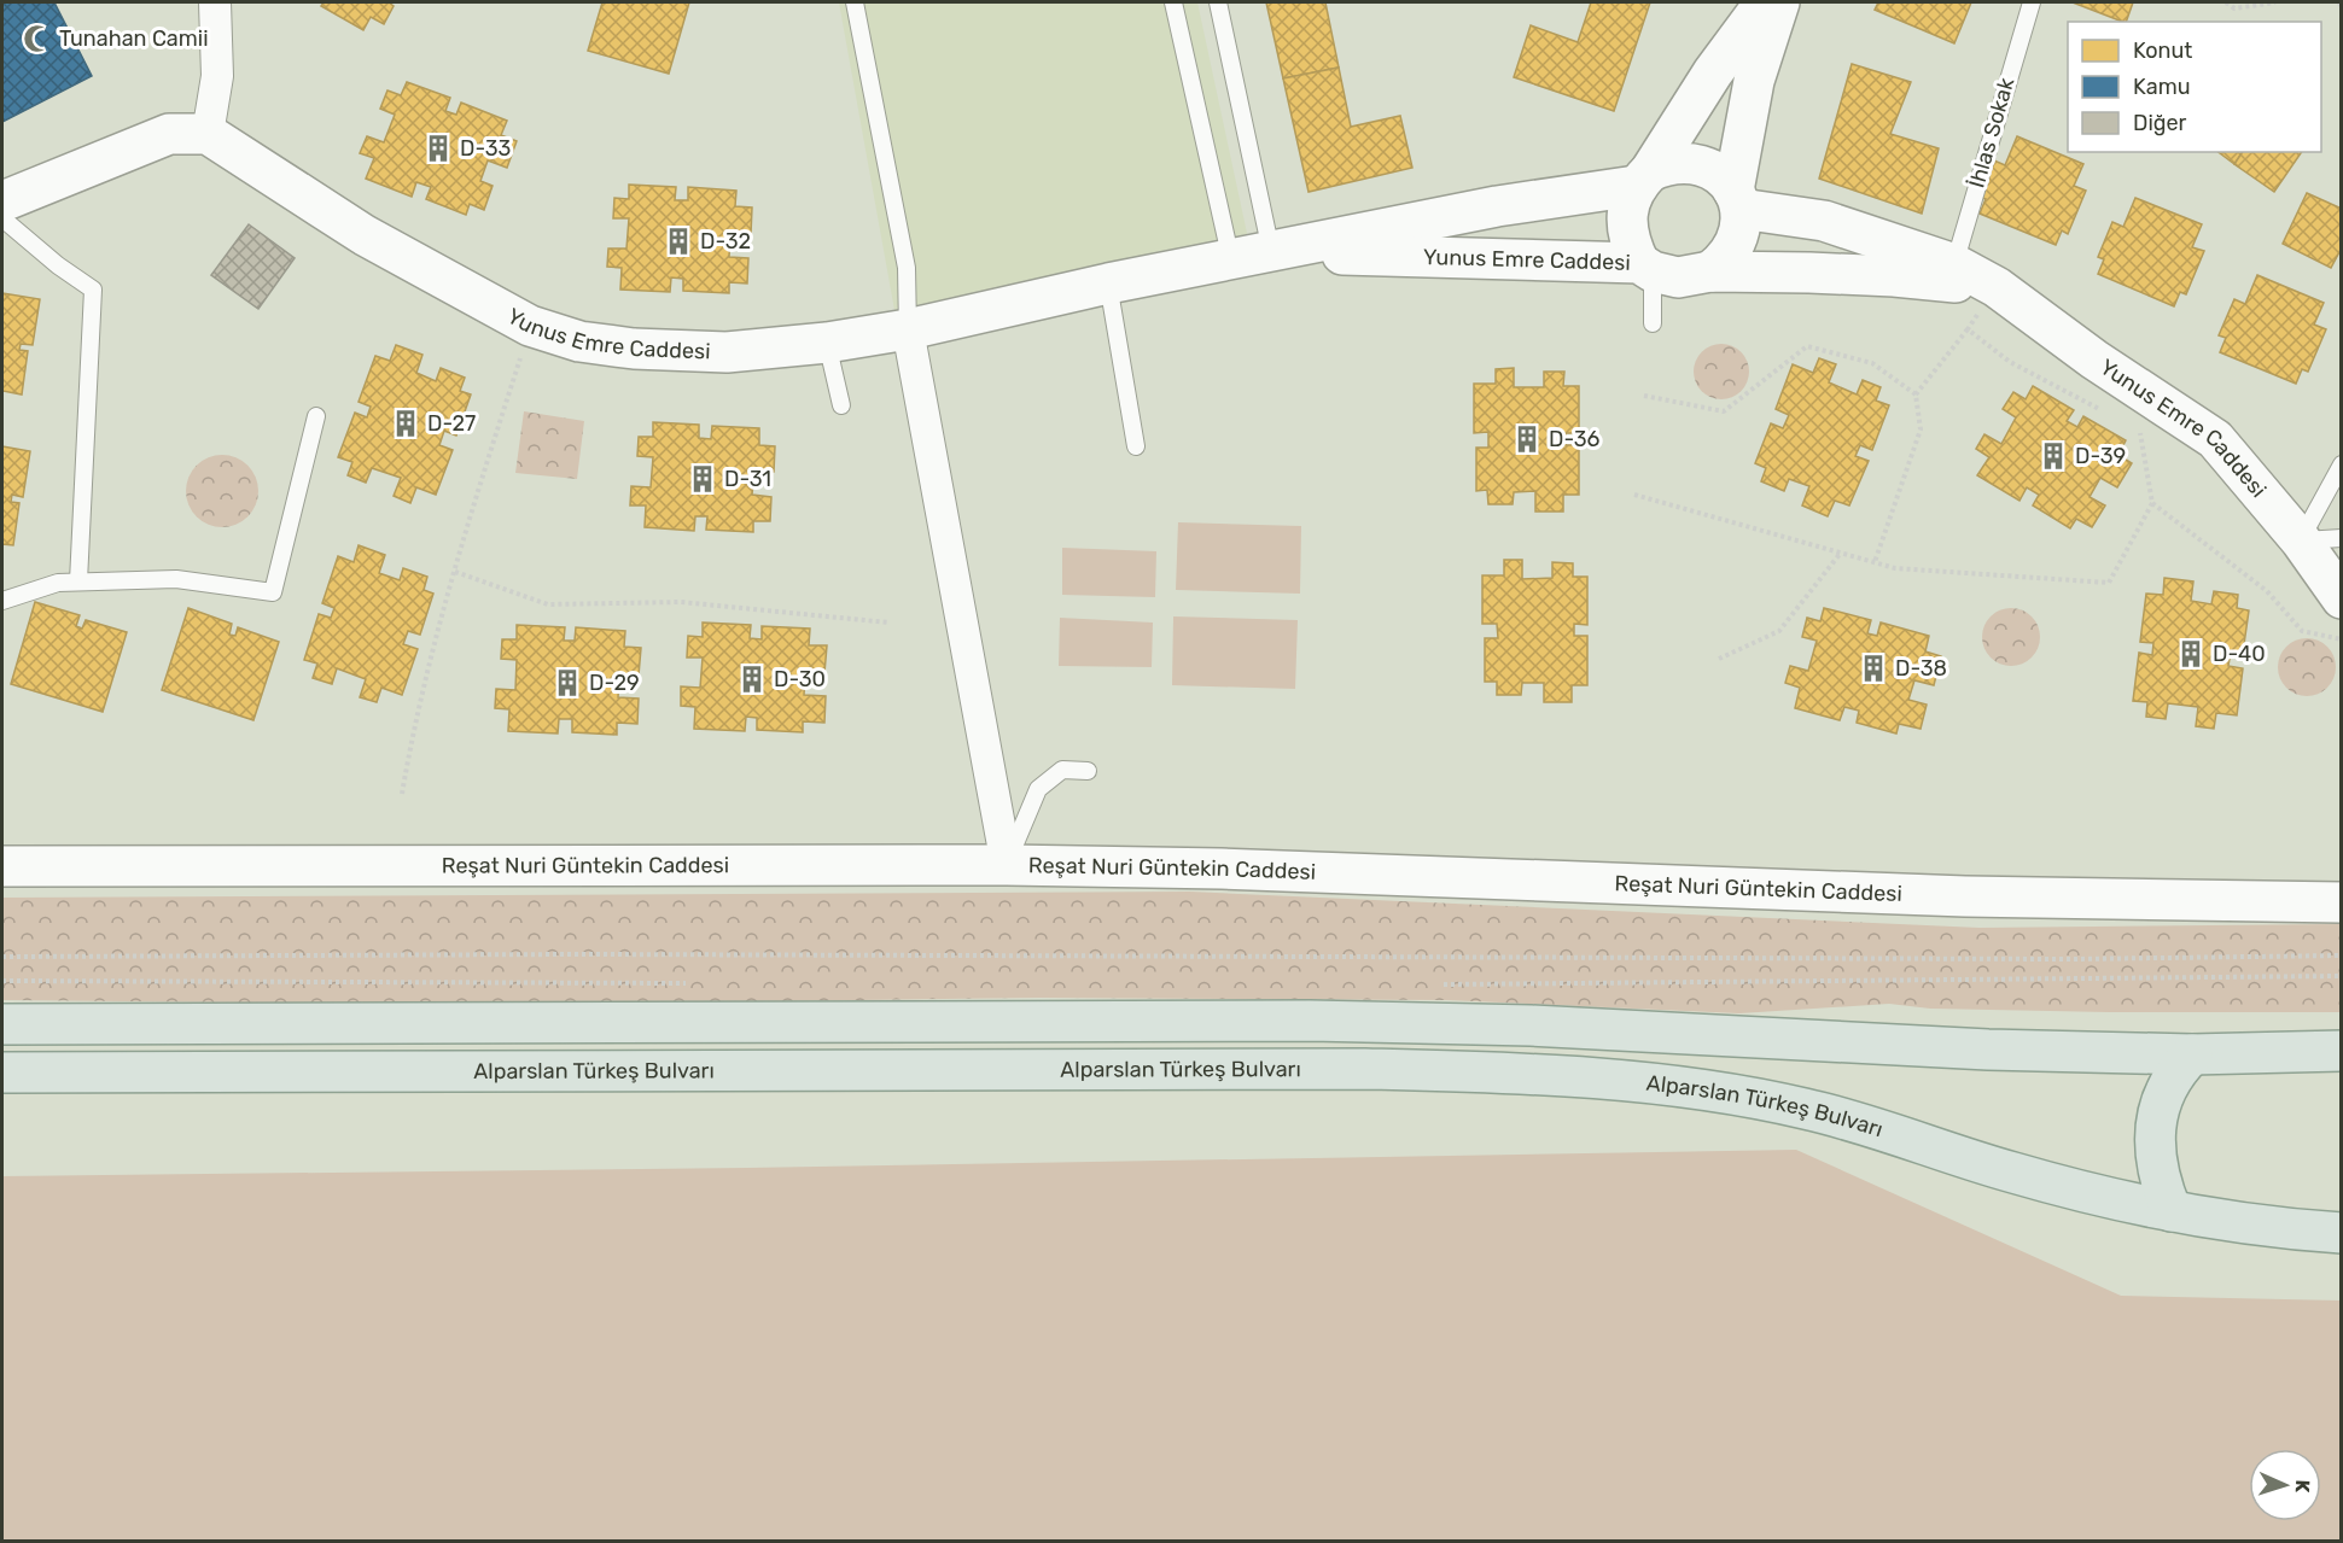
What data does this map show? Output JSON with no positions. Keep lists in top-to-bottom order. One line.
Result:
{"streets":{"main road":["Alparslan Türkeş Bulvarı"],"street":["Yunus Emre Caddesi","Reşat Nuri Güntekin Caddesi"],"lane":["İhlas Sokak"]},"crossings":[["İhlas Sokak","Yunus Emre Caddesi"]],"places":{"mosque":["Tunahan Camii"],"building":["D-33","D-32","D-27","D-36","D-39","D-31","D-40","D-38","D-30","D-29"]},"legend":["Konut","Kamu","Diğer"],"north":"right"}
